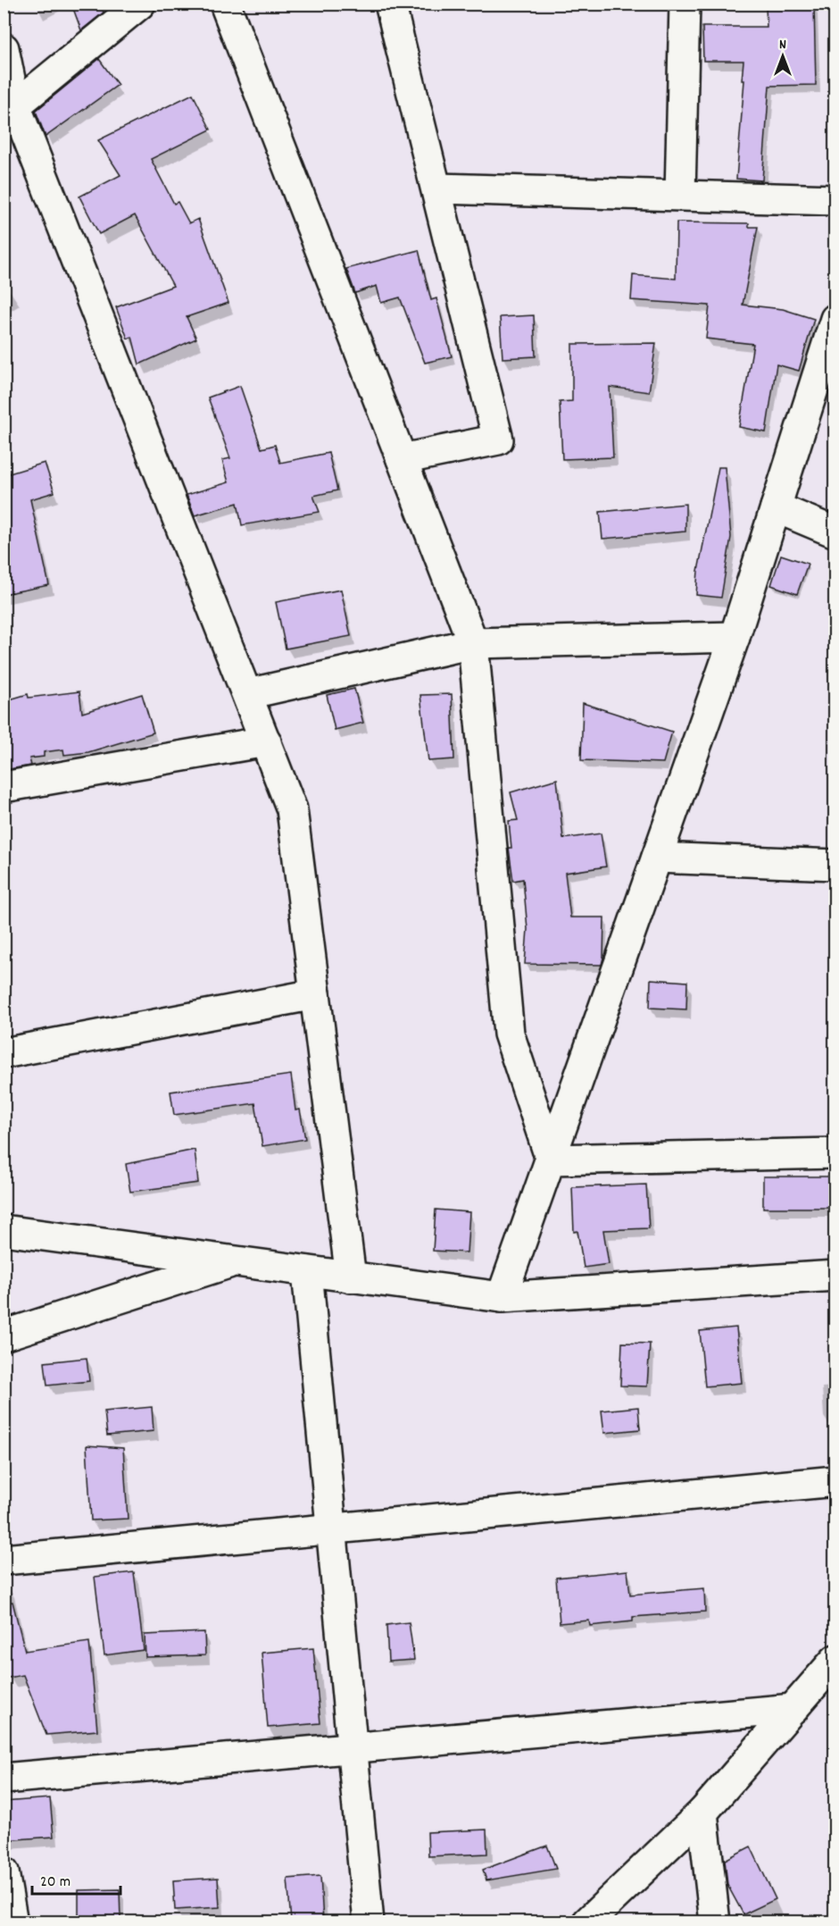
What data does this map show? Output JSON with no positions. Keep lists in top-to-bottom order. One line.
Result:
{"scale_bar":"20 m","north":"top"}
